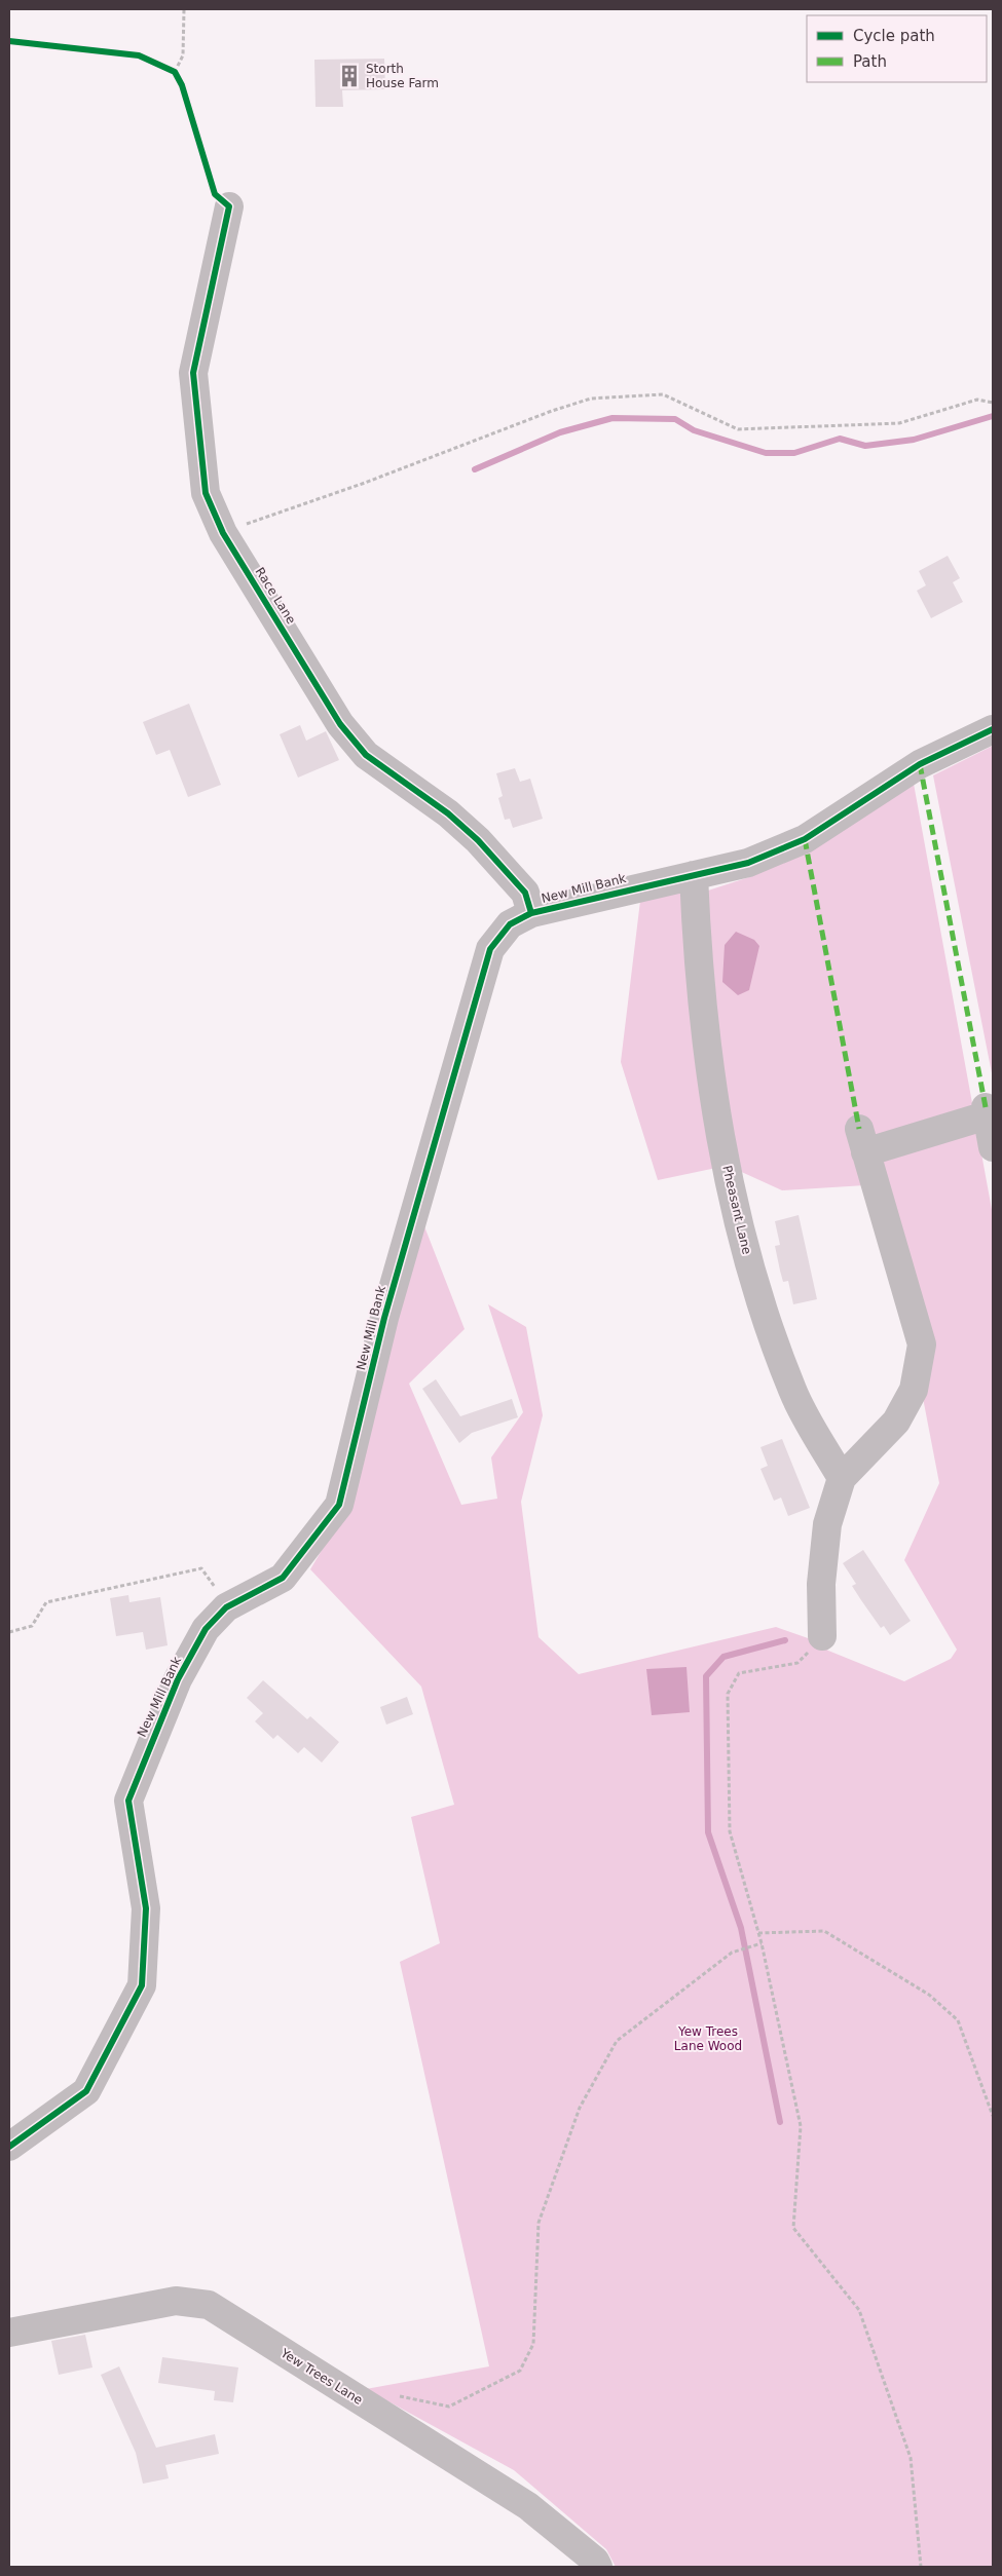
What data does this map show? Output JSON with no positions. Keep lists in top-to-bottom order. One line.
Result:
{"streets":{"street":["Race Lane","New Mill Bank","Pheasant Lane","Yew Trees Lane"]},"crossings":[["Race Lane","New Mill Bank"],["New Mill Bank","Pheasant Lane"]],"parks":["Yew Trees Lane Wood"],"places":{"building":["Storth House Farm"]},"legend":["Cycle path","Path"]}
